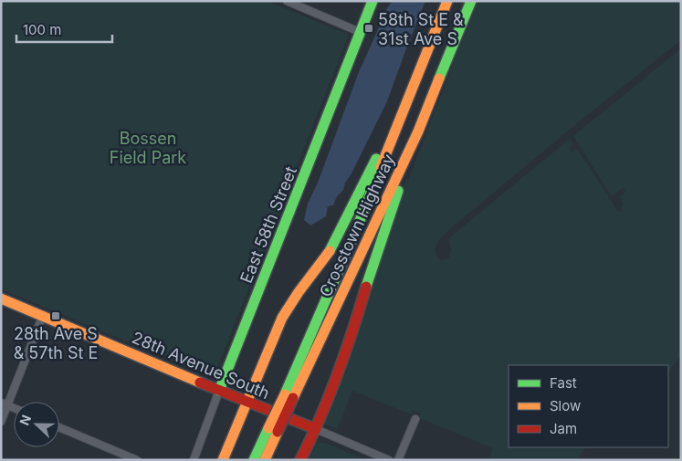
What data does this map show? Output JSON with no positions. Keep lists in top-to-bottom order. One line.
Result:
{"streets":{"main road":["East 58th Street","Crosstown Highway","28th Avenue South"]},"crossings":[["East 58th Street","28th Avenue South"]],"parks":["Bossen Field Park"],"places":{"transit":["58th St E & 31st Ave S","28th Ave S & 57th St E"]},"legend":["Fast","Slow","Jam"],"scale_bar":"100 m","north":"left"}
